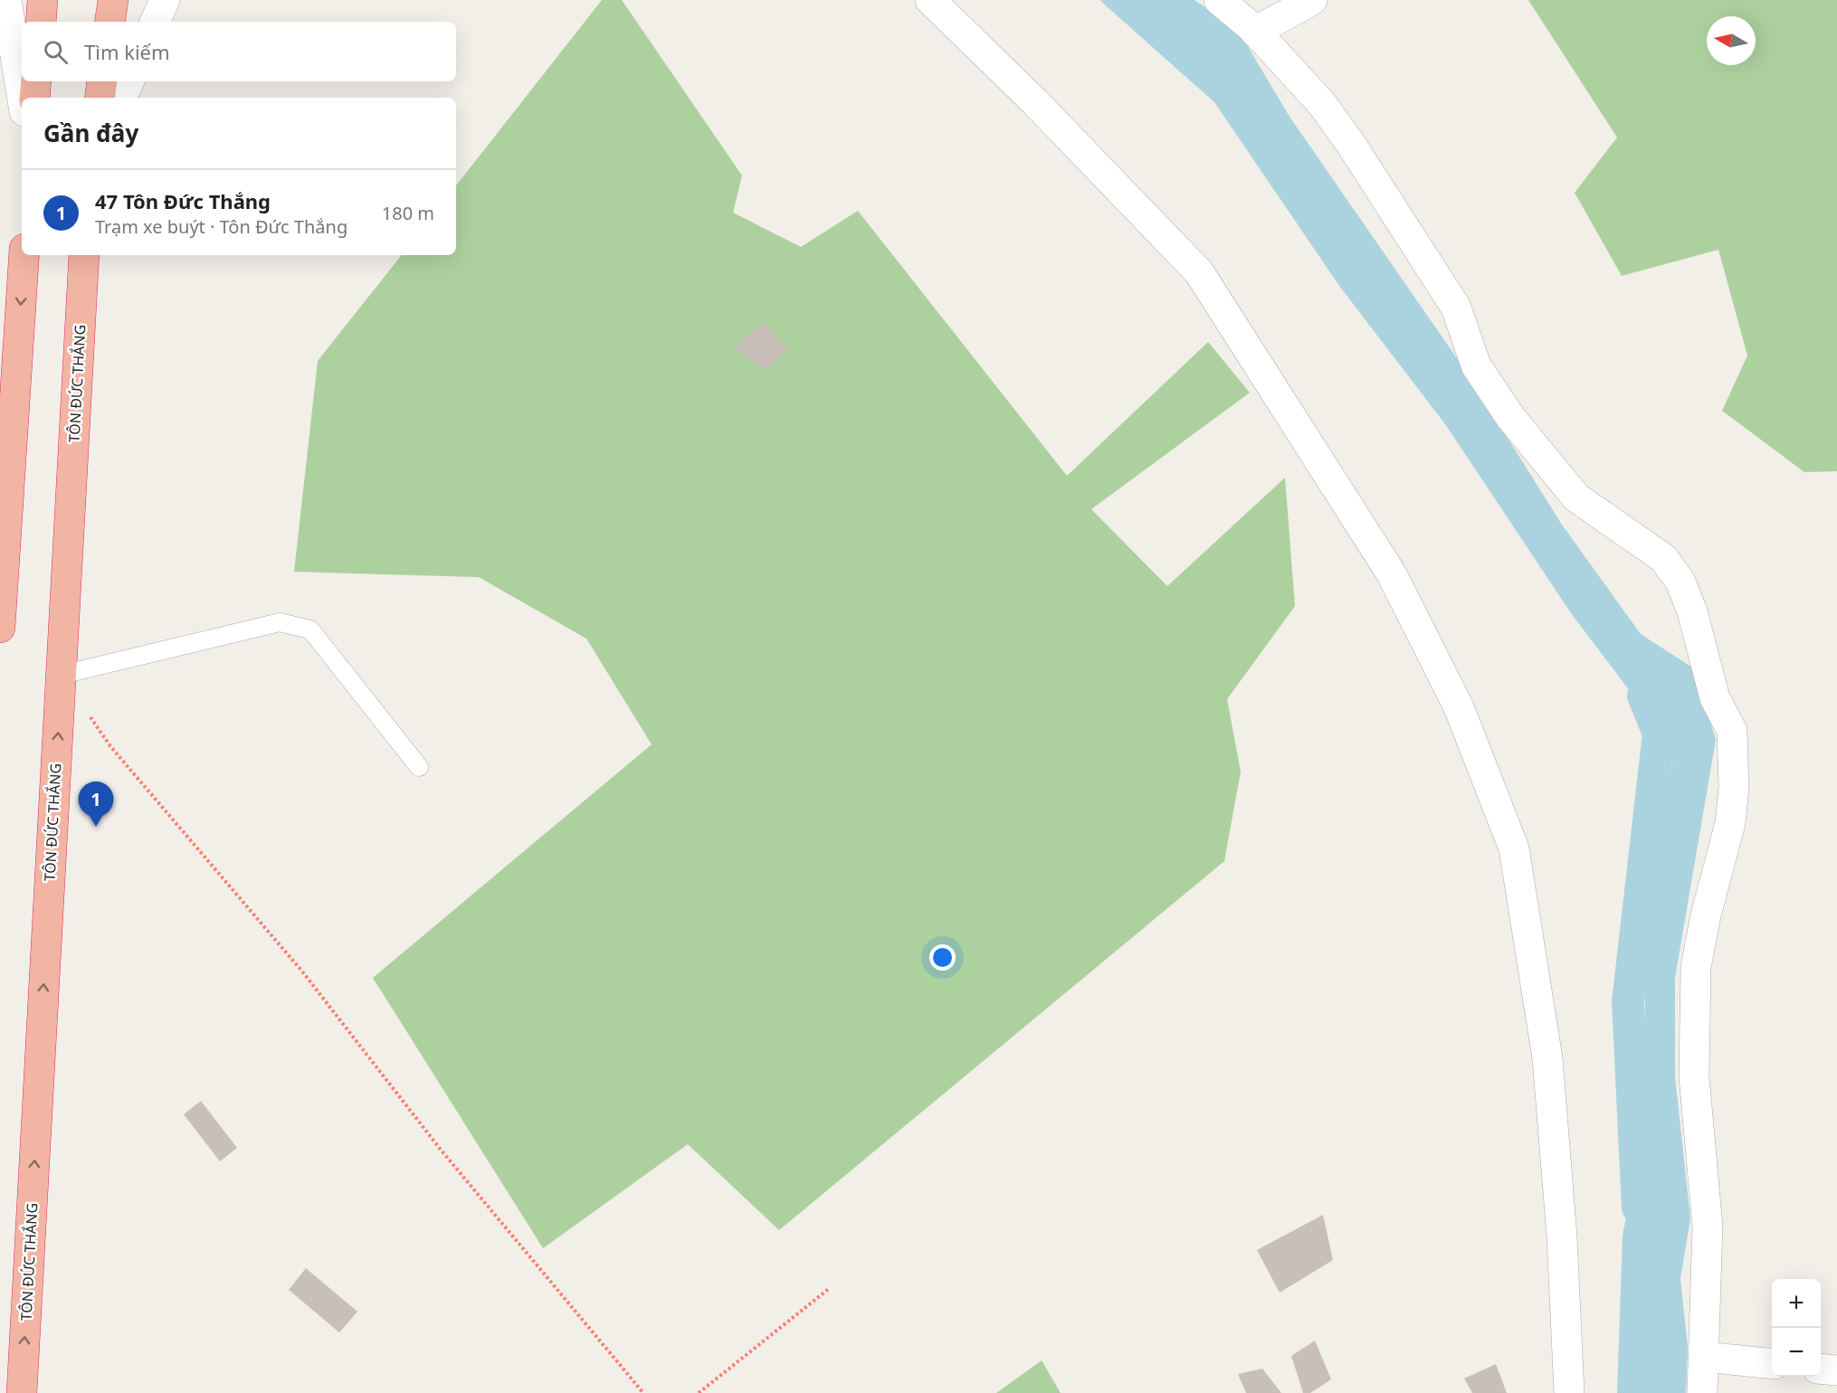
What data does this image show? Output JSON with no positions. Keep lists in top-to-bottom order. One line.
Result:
{"streets":{"highway":["TÔN ĐỨC THẮNG"]},"one_way":["TÔN ĐỨC THẮNG"],"north":"left","page":{"search":"Tìm kiếm","heading":"Gần đây","list":[{"mark":"1","name":"47 Tôn Đức Thắng","note":"Trạm xe buýt · Tôn Đức Thắng","value":"180 m"}],"pins":"1","map_buttons":["+","−"]}}
